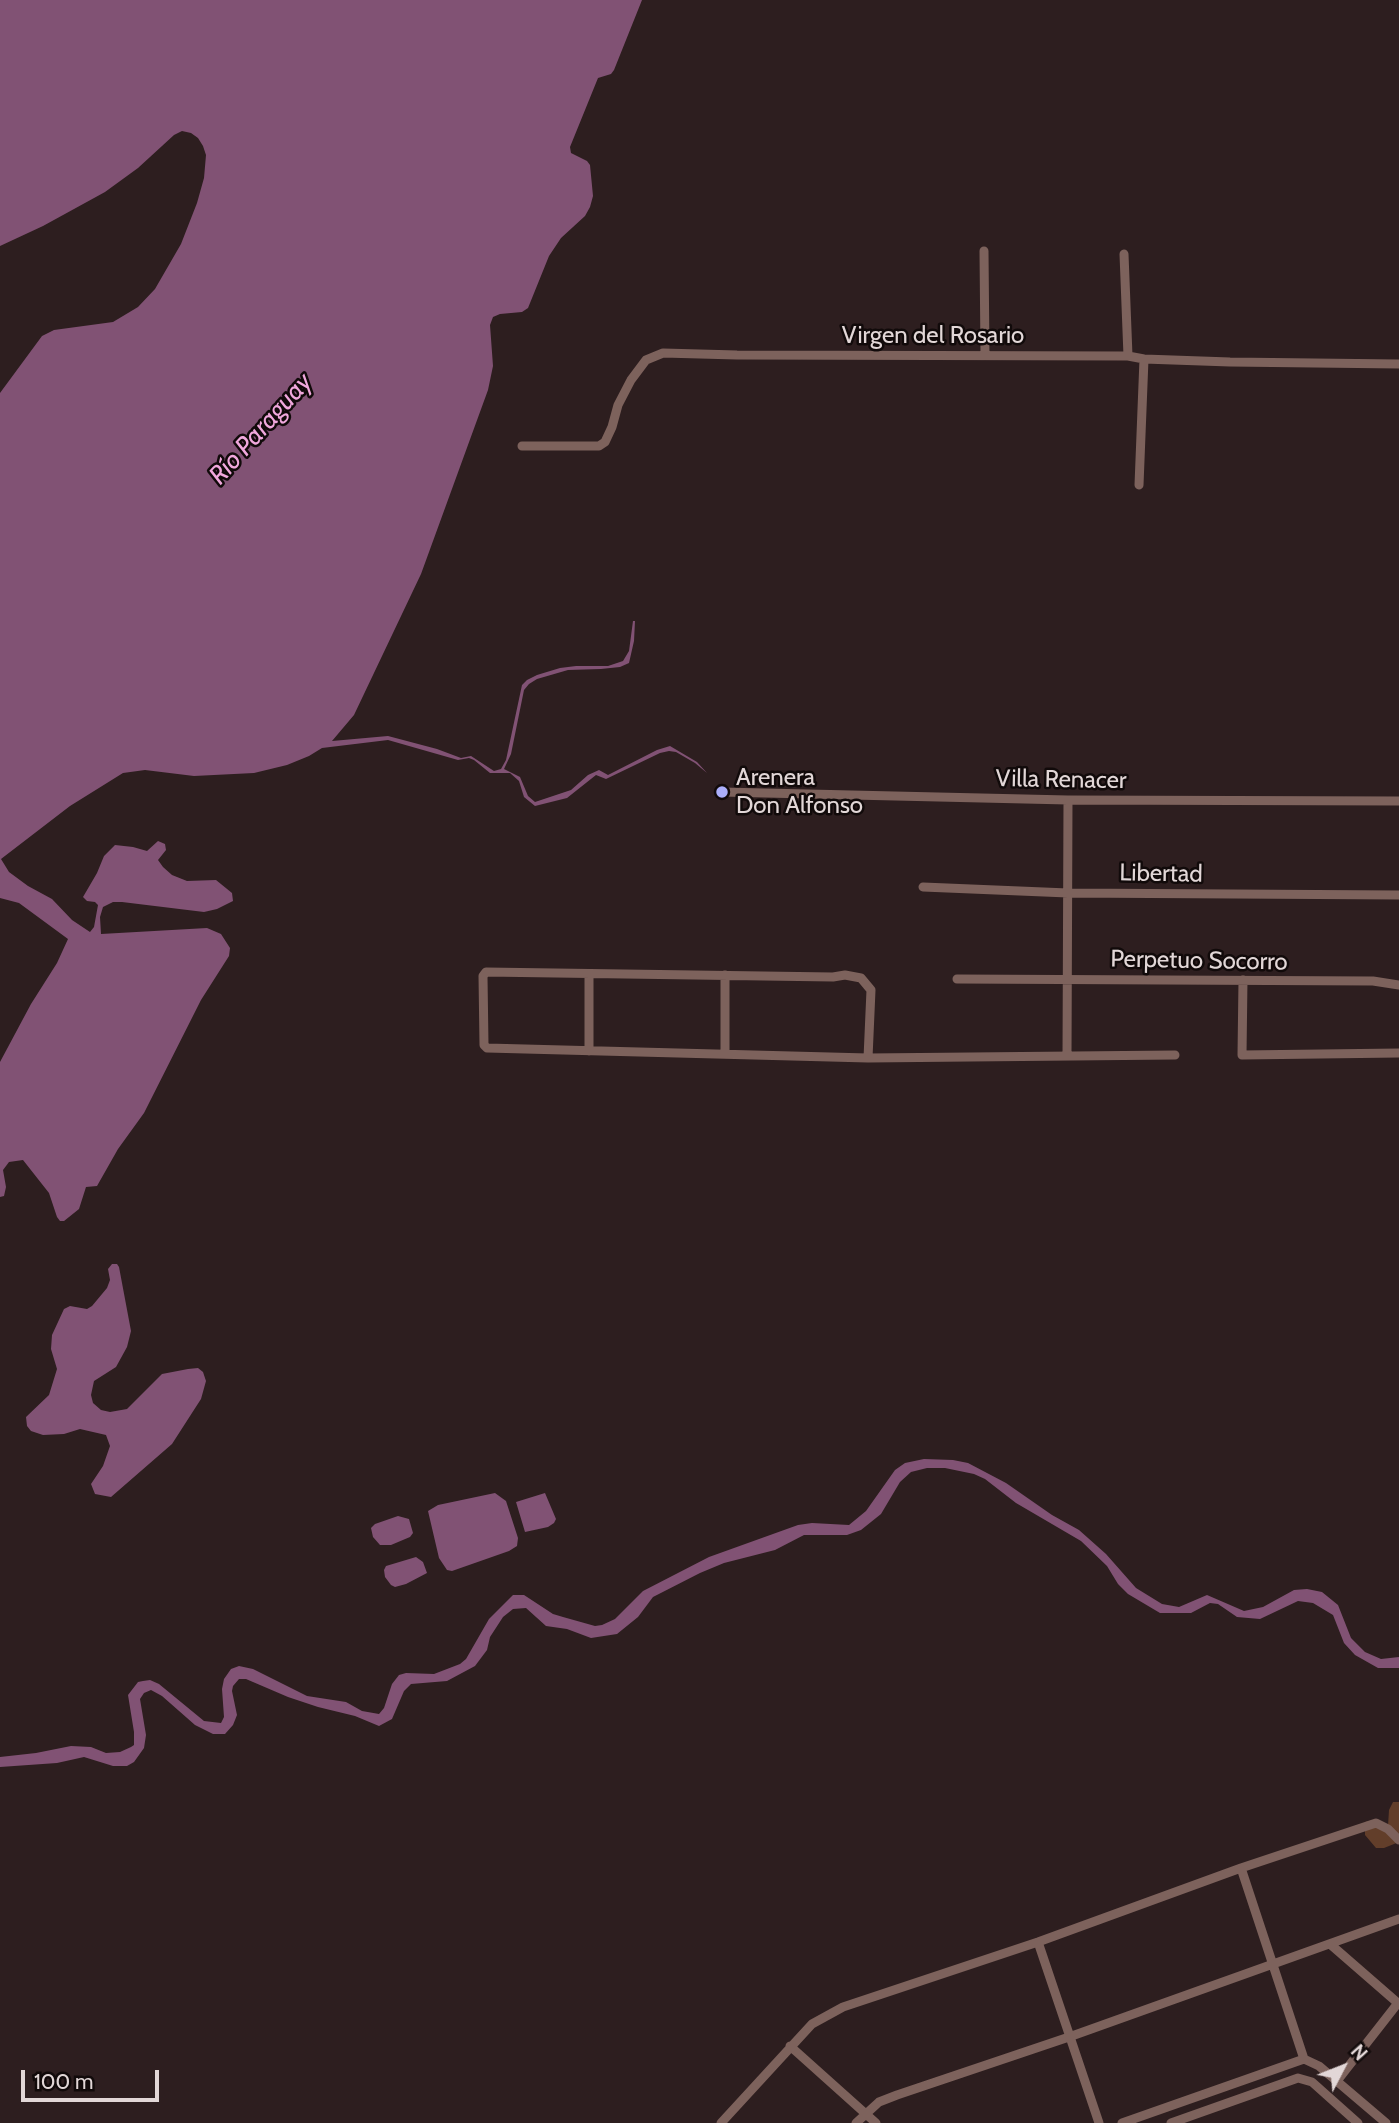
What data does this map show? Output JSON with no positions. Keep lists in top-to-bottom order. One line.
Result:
{"streets":{"street":["Virgen del Rosario","Villa Renacer","Libertad","Perpetuo Socorro"]},"water":["Río Paraguay"],"places":["Arenera Don Alfonso"],"scale_bar":"100 m","north":"top right"}
